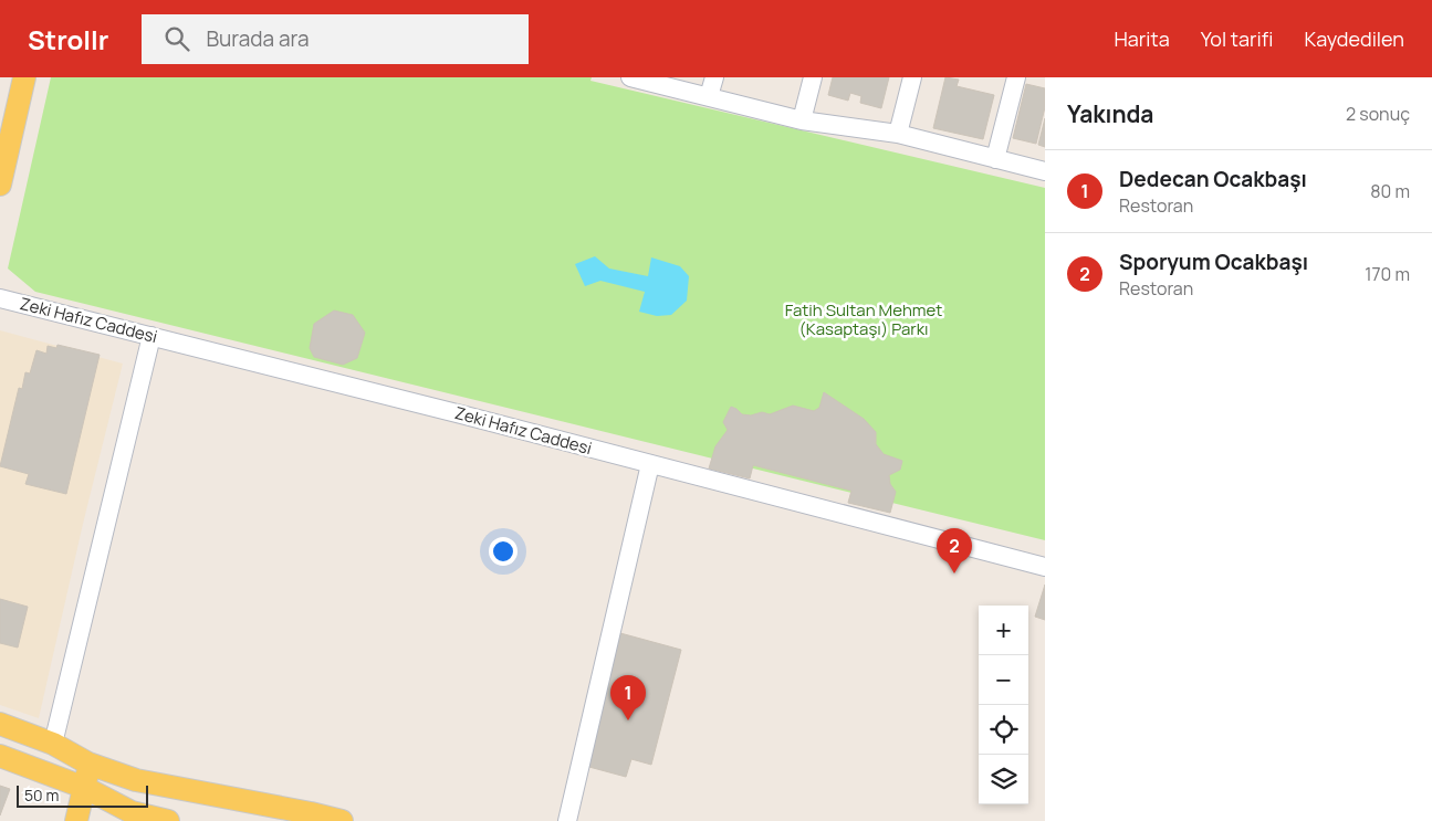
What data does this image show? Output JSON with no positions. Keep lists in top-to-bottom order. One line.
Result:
{"streets":{"street":["Zeki Hafız Caddesi"]},"parks":["Fatih Sultan Mehmet (Kasaptaşı) Parkı"],"scale_bar":"50 m","page":{"header":"Strollr","search":"Burada ara","nav":["Harita","Yol tarifi","Kaydedilen"],"heading":["Yakında","2 sonuç"],"list":[{"mark":"1","name":"Dedecan Ocakbaşı","note":"Restoran","value":"80 m"},{"mark":"2","name":"Sporyum Ocakbaşı","note":"Restoran","value":"170 m"}],"pins":["2","1"],"map_buttons":["+","−"],"scale":"50 m"}}
